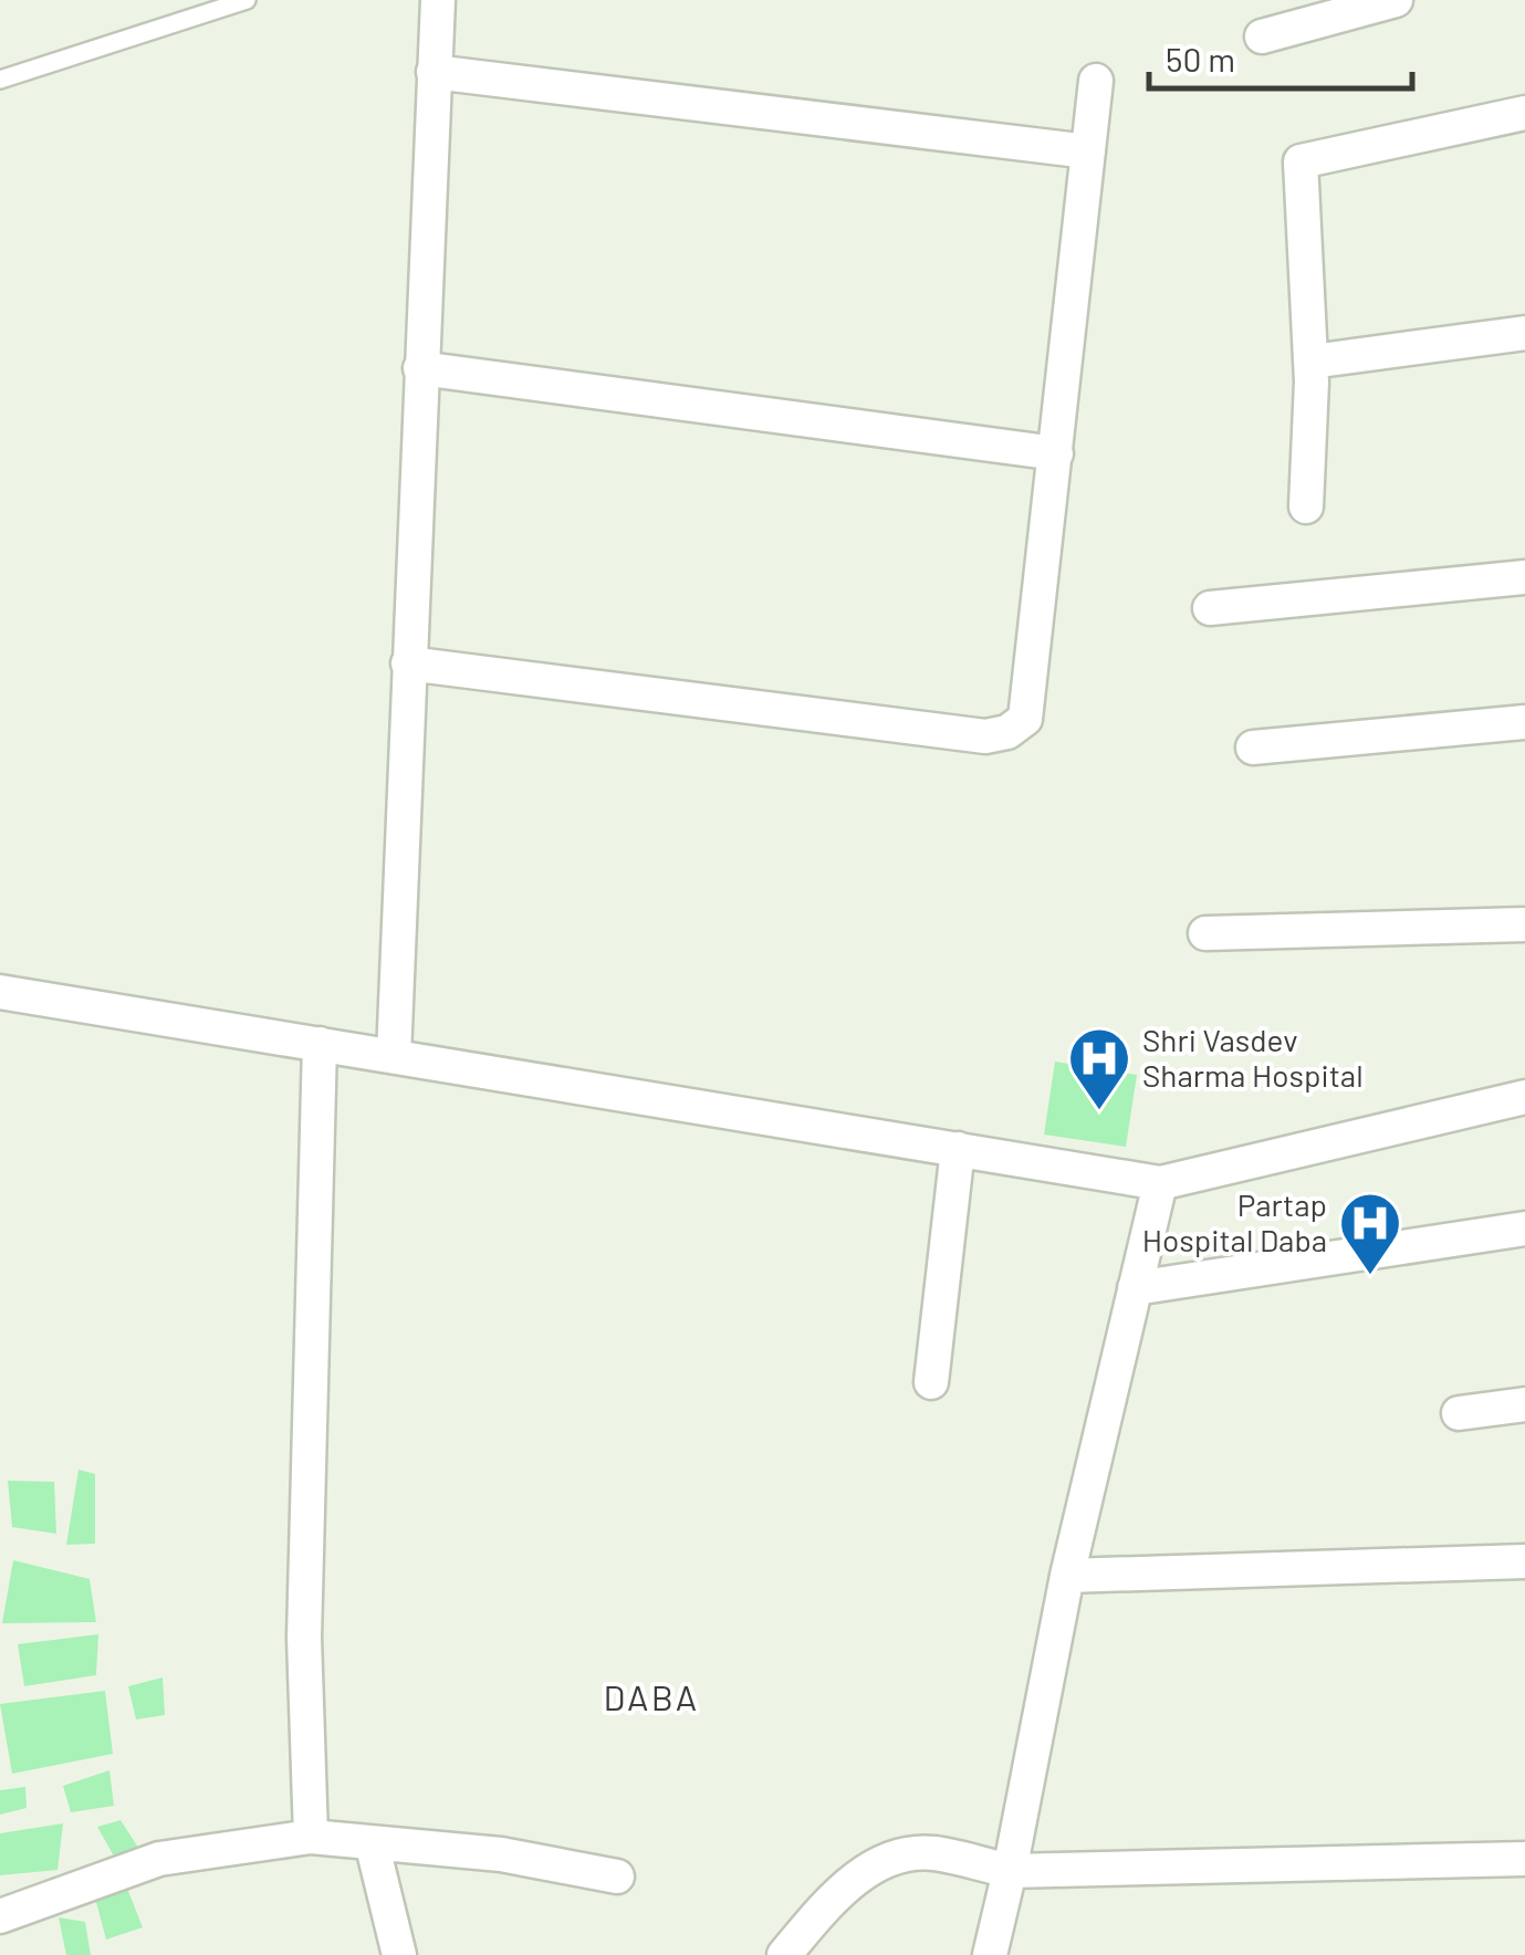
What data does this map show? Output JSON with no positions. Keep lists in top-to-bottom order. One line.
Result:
{"districts":["DABA"],"places":{"hospital":["Shri Vasdev Sharma Hospital","Partap Hospital Daba"]},"scale_bar":"50 m"}
